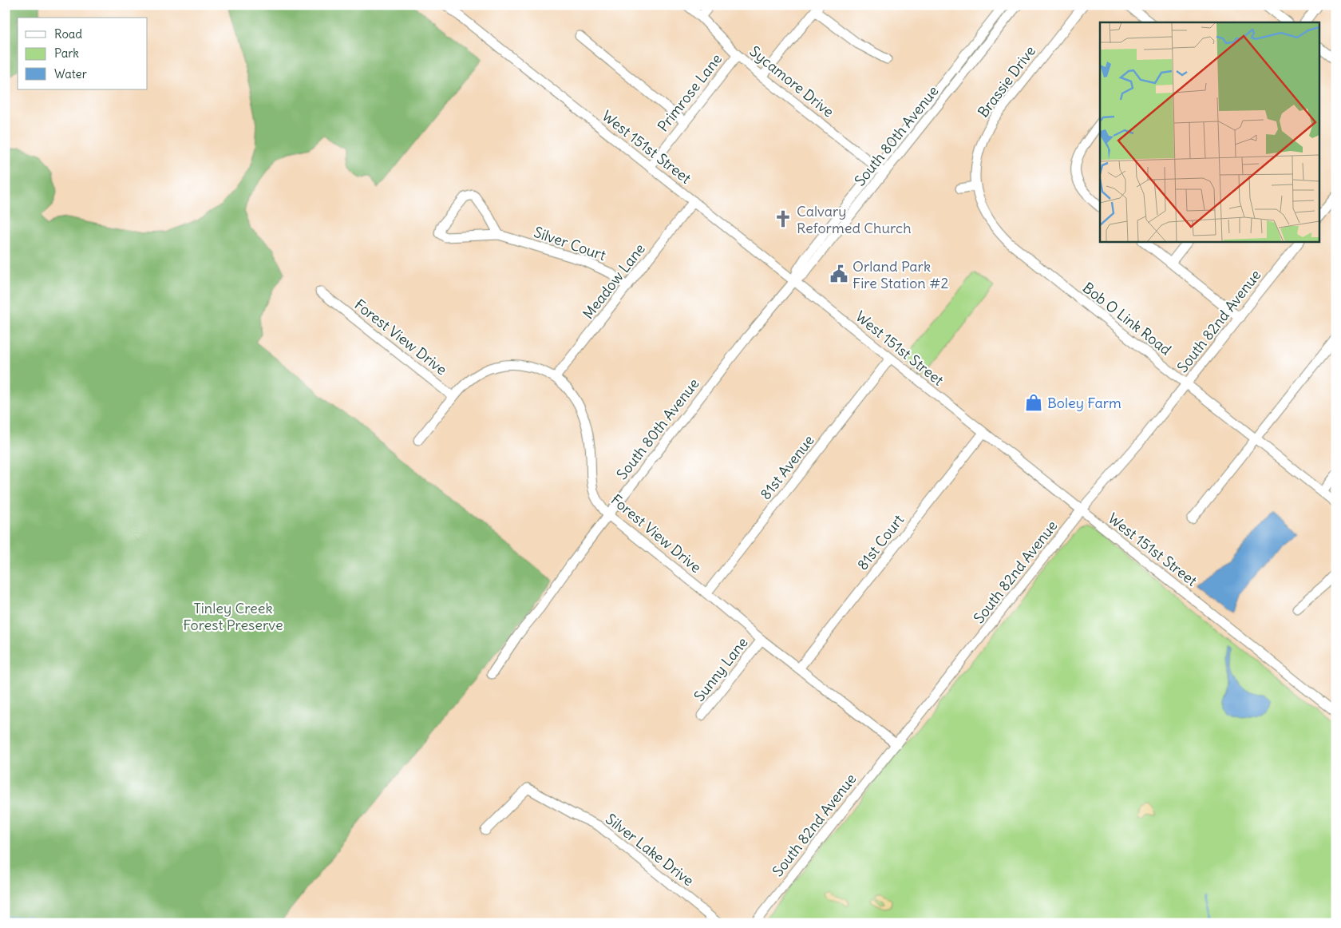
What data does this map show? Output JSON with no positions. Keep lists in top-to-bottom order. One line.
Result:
{"streets":{"street":["Sycamore Drive","Brassie Drive","Primrose Lane","South 80th Avenue","West 151st Street","Silver Court","Meadow Lane","Bob O Link Road","South 82nd Avenue","Forest View Drive","81st Avenue","81st Court","Sunny Lane","Silver Lake Drive"]},"crossings":[["Sycamore Drive","Primrose Lane"],["Sycamore Drive","South 80th Avenue"],["Brassie Drive","Bob O Link Road"],["Primrose Lane","West 151st Street"],["South 80th Avenue","West 151st Street"],["South 80th Avenue","Forest View Drive"],["West 151st Street","Meadow Lane"],["West 151st Street","South 82nd Avenue"],["West 151st Street","81st Avenue"],["West 151st Street","81st Court"],["Silver Court","Meadow Lane"],["Meadow Lane","Forest View Drive"],["Bob O Link Road","South 82nd Avenue"],["South 82nd Avenue","Forest View Drive"],["Forest View Drive","81st Avenue"],["Forest View Drive","81st Court"],["Forest View Drive","Sunny Lane"]],"parks":["Tinley Creek Forest Preserve"],"places":{"church":["Calvary Reformed Church"],"public building":["Orland Park Fire Station #2"],"shop":["Boley Farm"]},"legend":["Road","Park","Water"]}
